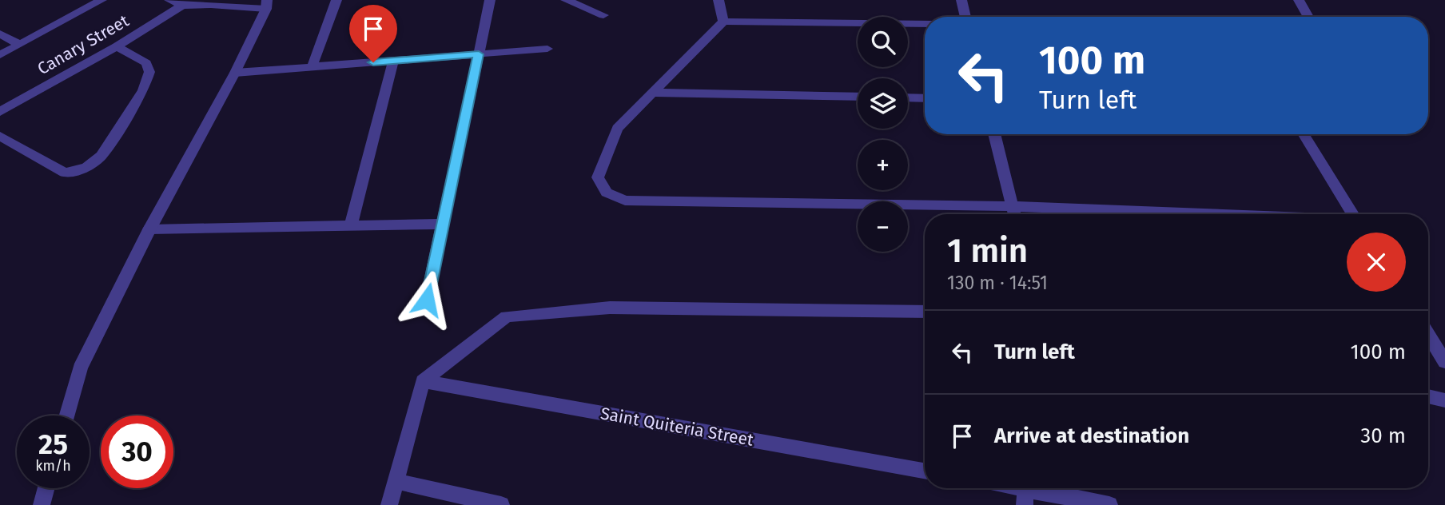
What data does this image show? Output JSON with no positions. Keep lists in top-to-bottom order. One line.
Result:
{"streets":{"street":["Canary Street","Saint Quiteria Street"]},"page":{"map_buttons":["+","−"],"turn":["100 m","Turn left"],"heading":["1 min","130 m · 14:51"],"list":[{"name":"Turn left","value":"100 m"},{"name":"Arrive at destination","value":"30 m"}],"speed":"25 km/h","limit":"30"}}
